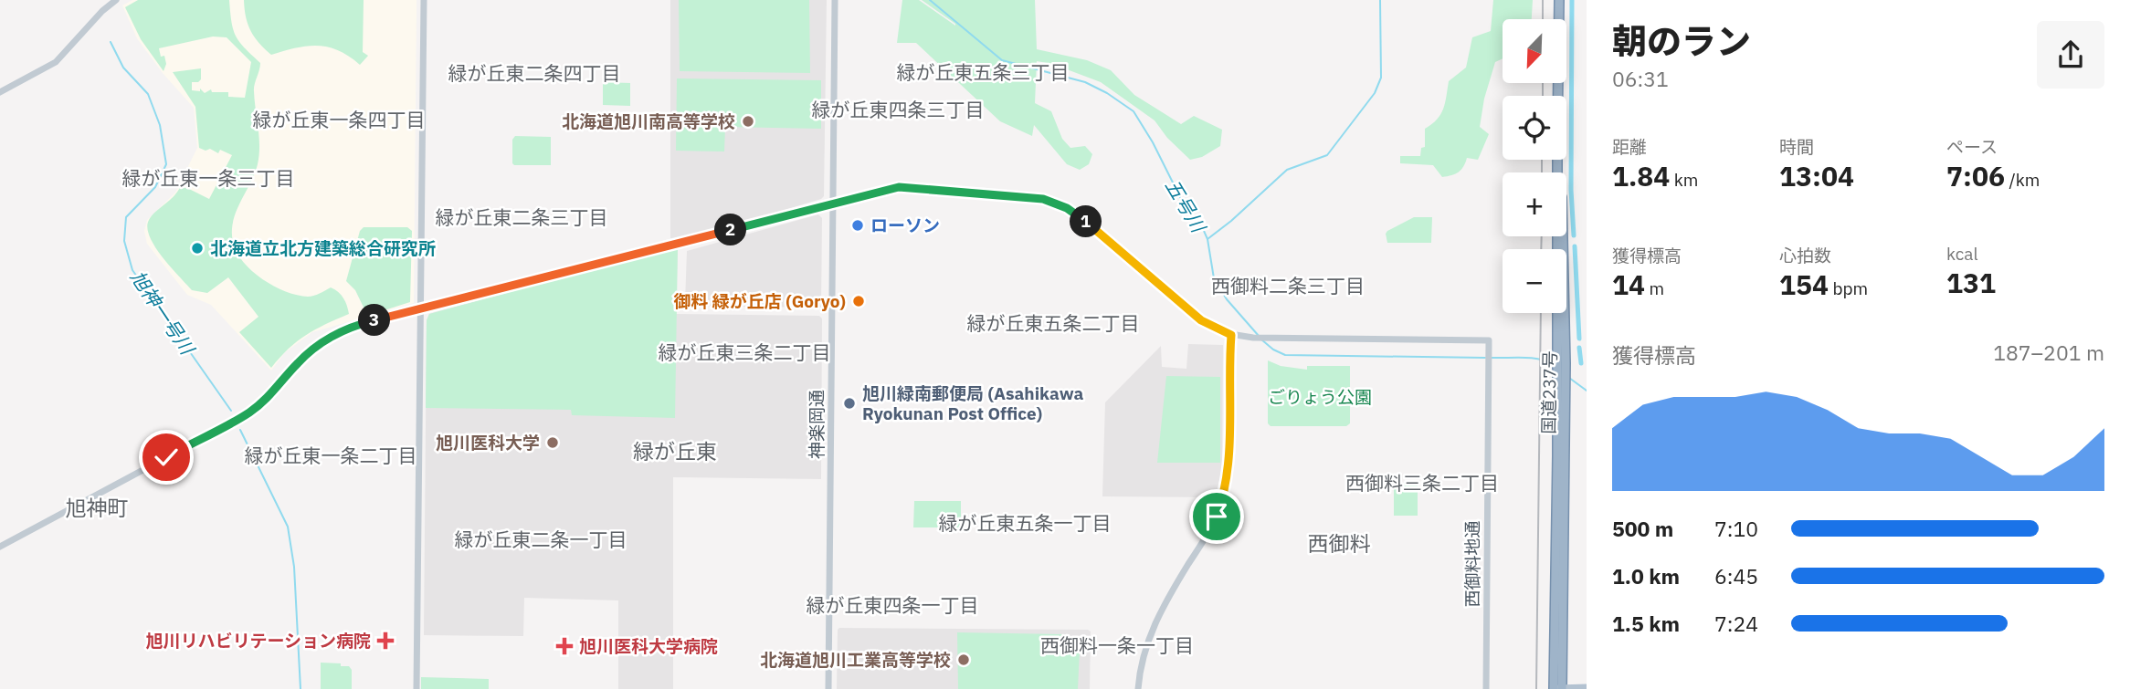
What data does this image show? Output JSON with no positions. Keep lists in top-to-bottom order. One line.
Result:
{"streets":{"highway":["国道237号"],"street":["神楽岡通","西御料地通"]},"districts":["緑が丘東五条三丁目","緑が丘東二条四丁目","緑が丘東四条三丁目","緑が丘東一条四丁目","緑が丘東一条三丁目","緑が丘東二条三丁目","西御料二条三丁目","緑が丘東五条二丁目","緑が丘東三条二丁目","緑が丘東","緑が丘東一条二丁目","西御料三条二丁目","旭神町","緑が丘東五条一丁目","緑が丘東二条一丁目","西御料","緑が丘東四条一丁目","西御料一条一丁目"],"water":["五号川","旭神一号川"],"parks":["ごりょう公園"],"places":{"other":["北海道旭川南高等学校","ローソン","北海道立北方建築総合研究所","御料 緑が丘店 (Goryo)","旭川緑南郵便局 (Asahikawa Ryokunan Post Office)","旭川医科大学","北海道旭川工業高等学校"],"health":["旭川リハビリテーション病院","旭川医科大学病院"]},"north":"bottom left","page":{"heading":["朝のラン","06:31"],"map_buttons":["+","−"],"stats":[["距離","1.84 km"],["時間","13:04"],["ペース","7:06 /km"],["獲得標高","14 m"],["心拍数","154 bpm"],["kcal","131"]],"pins":["1","2","3"],"chart":["獲得標高","187–201 m"],"list":[{"name":"500 m","note":"7:10"},{"name":"1.0 km","note":"6:45"},{"name":"1.5 km","note":"7:24"}]}}
